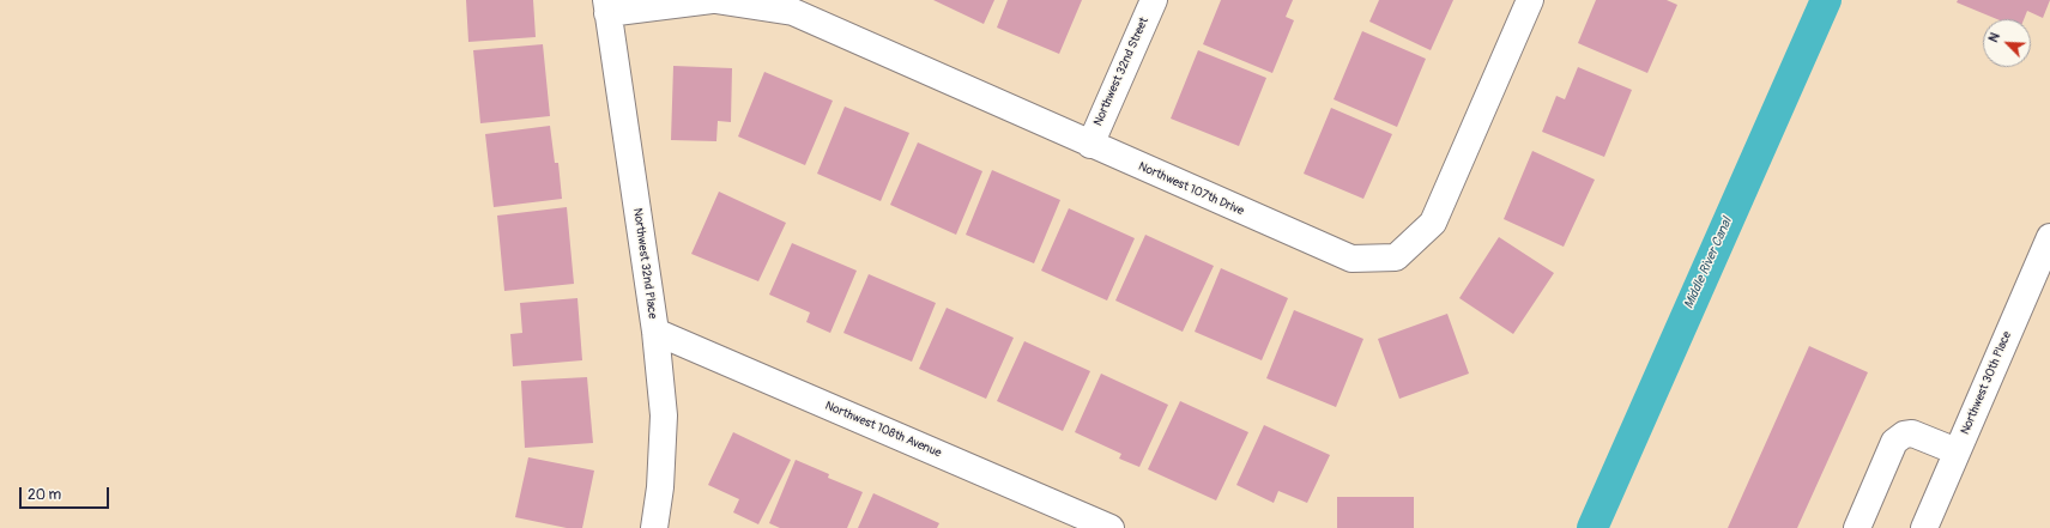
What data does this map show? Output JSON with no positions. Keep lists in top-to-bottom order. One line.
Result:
{"streets":{"street":["Northwest 32nd Street","Northwest 107th Drive","Northwest 32nd Place","Northwest 30th Place","Northwest 108th Avenue"]},"crossings":[["Northwest 32nd Street","Northwest 107th Drive"],["Northwest 32nd Place","Northwest 108th Avenue"]],"water":["Middle River Canal"],"scale_bar":"20 m","north":"top left"}
